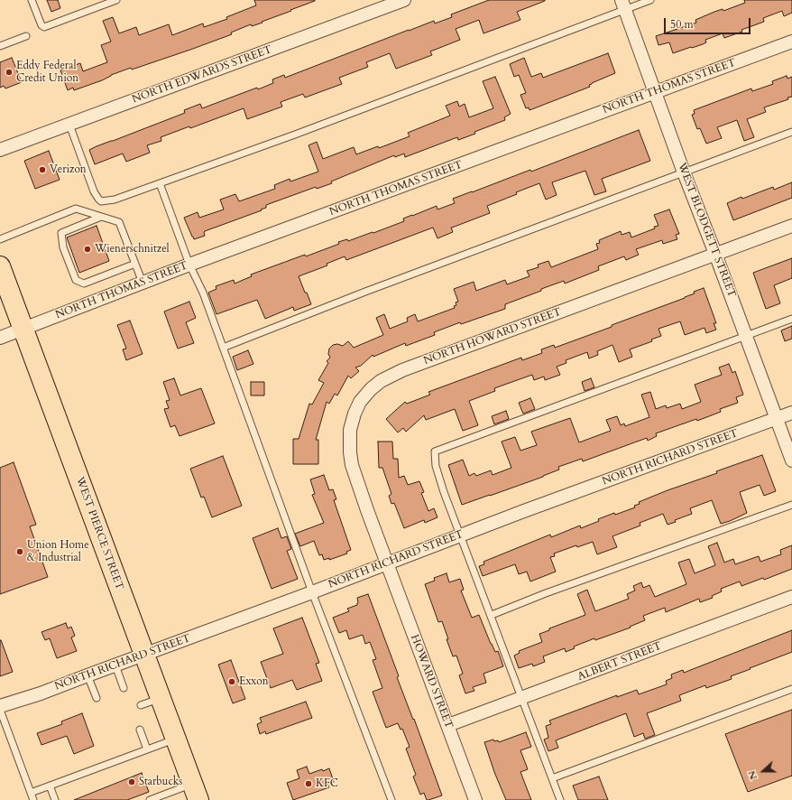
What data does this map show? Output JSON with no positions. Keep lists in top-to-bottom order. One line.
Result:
{"streets":{"highway":["WEST PIERCE STREET"],"street":["NORTH EDWARDS STREET","NORTH THOMAS STREET","WEST BLODGETT STREET","NORTH HOWARD STREET","NORTH RICHARD STREET","ALBERT STREET","HOWARD STREET"]},"crossings":[["NORTH THOMAS STREET","WEST BLODGETT STREET"],["NORTH THOMAS STREET","WEST PIERCE STREET"],["WEST BLODGETT STREET","NORTH HOWARD STREET"],["WEST BLODGETT STREET","NORTH RICHARD STREET"],["NORTH HOWARD STREET","NORTH RICHARD STREET"],["NORTH HOWARD STREET","HOWARD STREET"],["NORTH RICHARD STREET","WEST PIERCE STREET"],["NORTH RICHARD STREET","HOWARD STREET"],["ALBERT STREET","HOWARD STREET"]],"places":["Eddy Federal Credit Union","Verizon","Wienerschnitzel","Union Home & Industrial","Exxon","Starbucks","KFC"],"scale_bar":"50 m","north":"left"}
